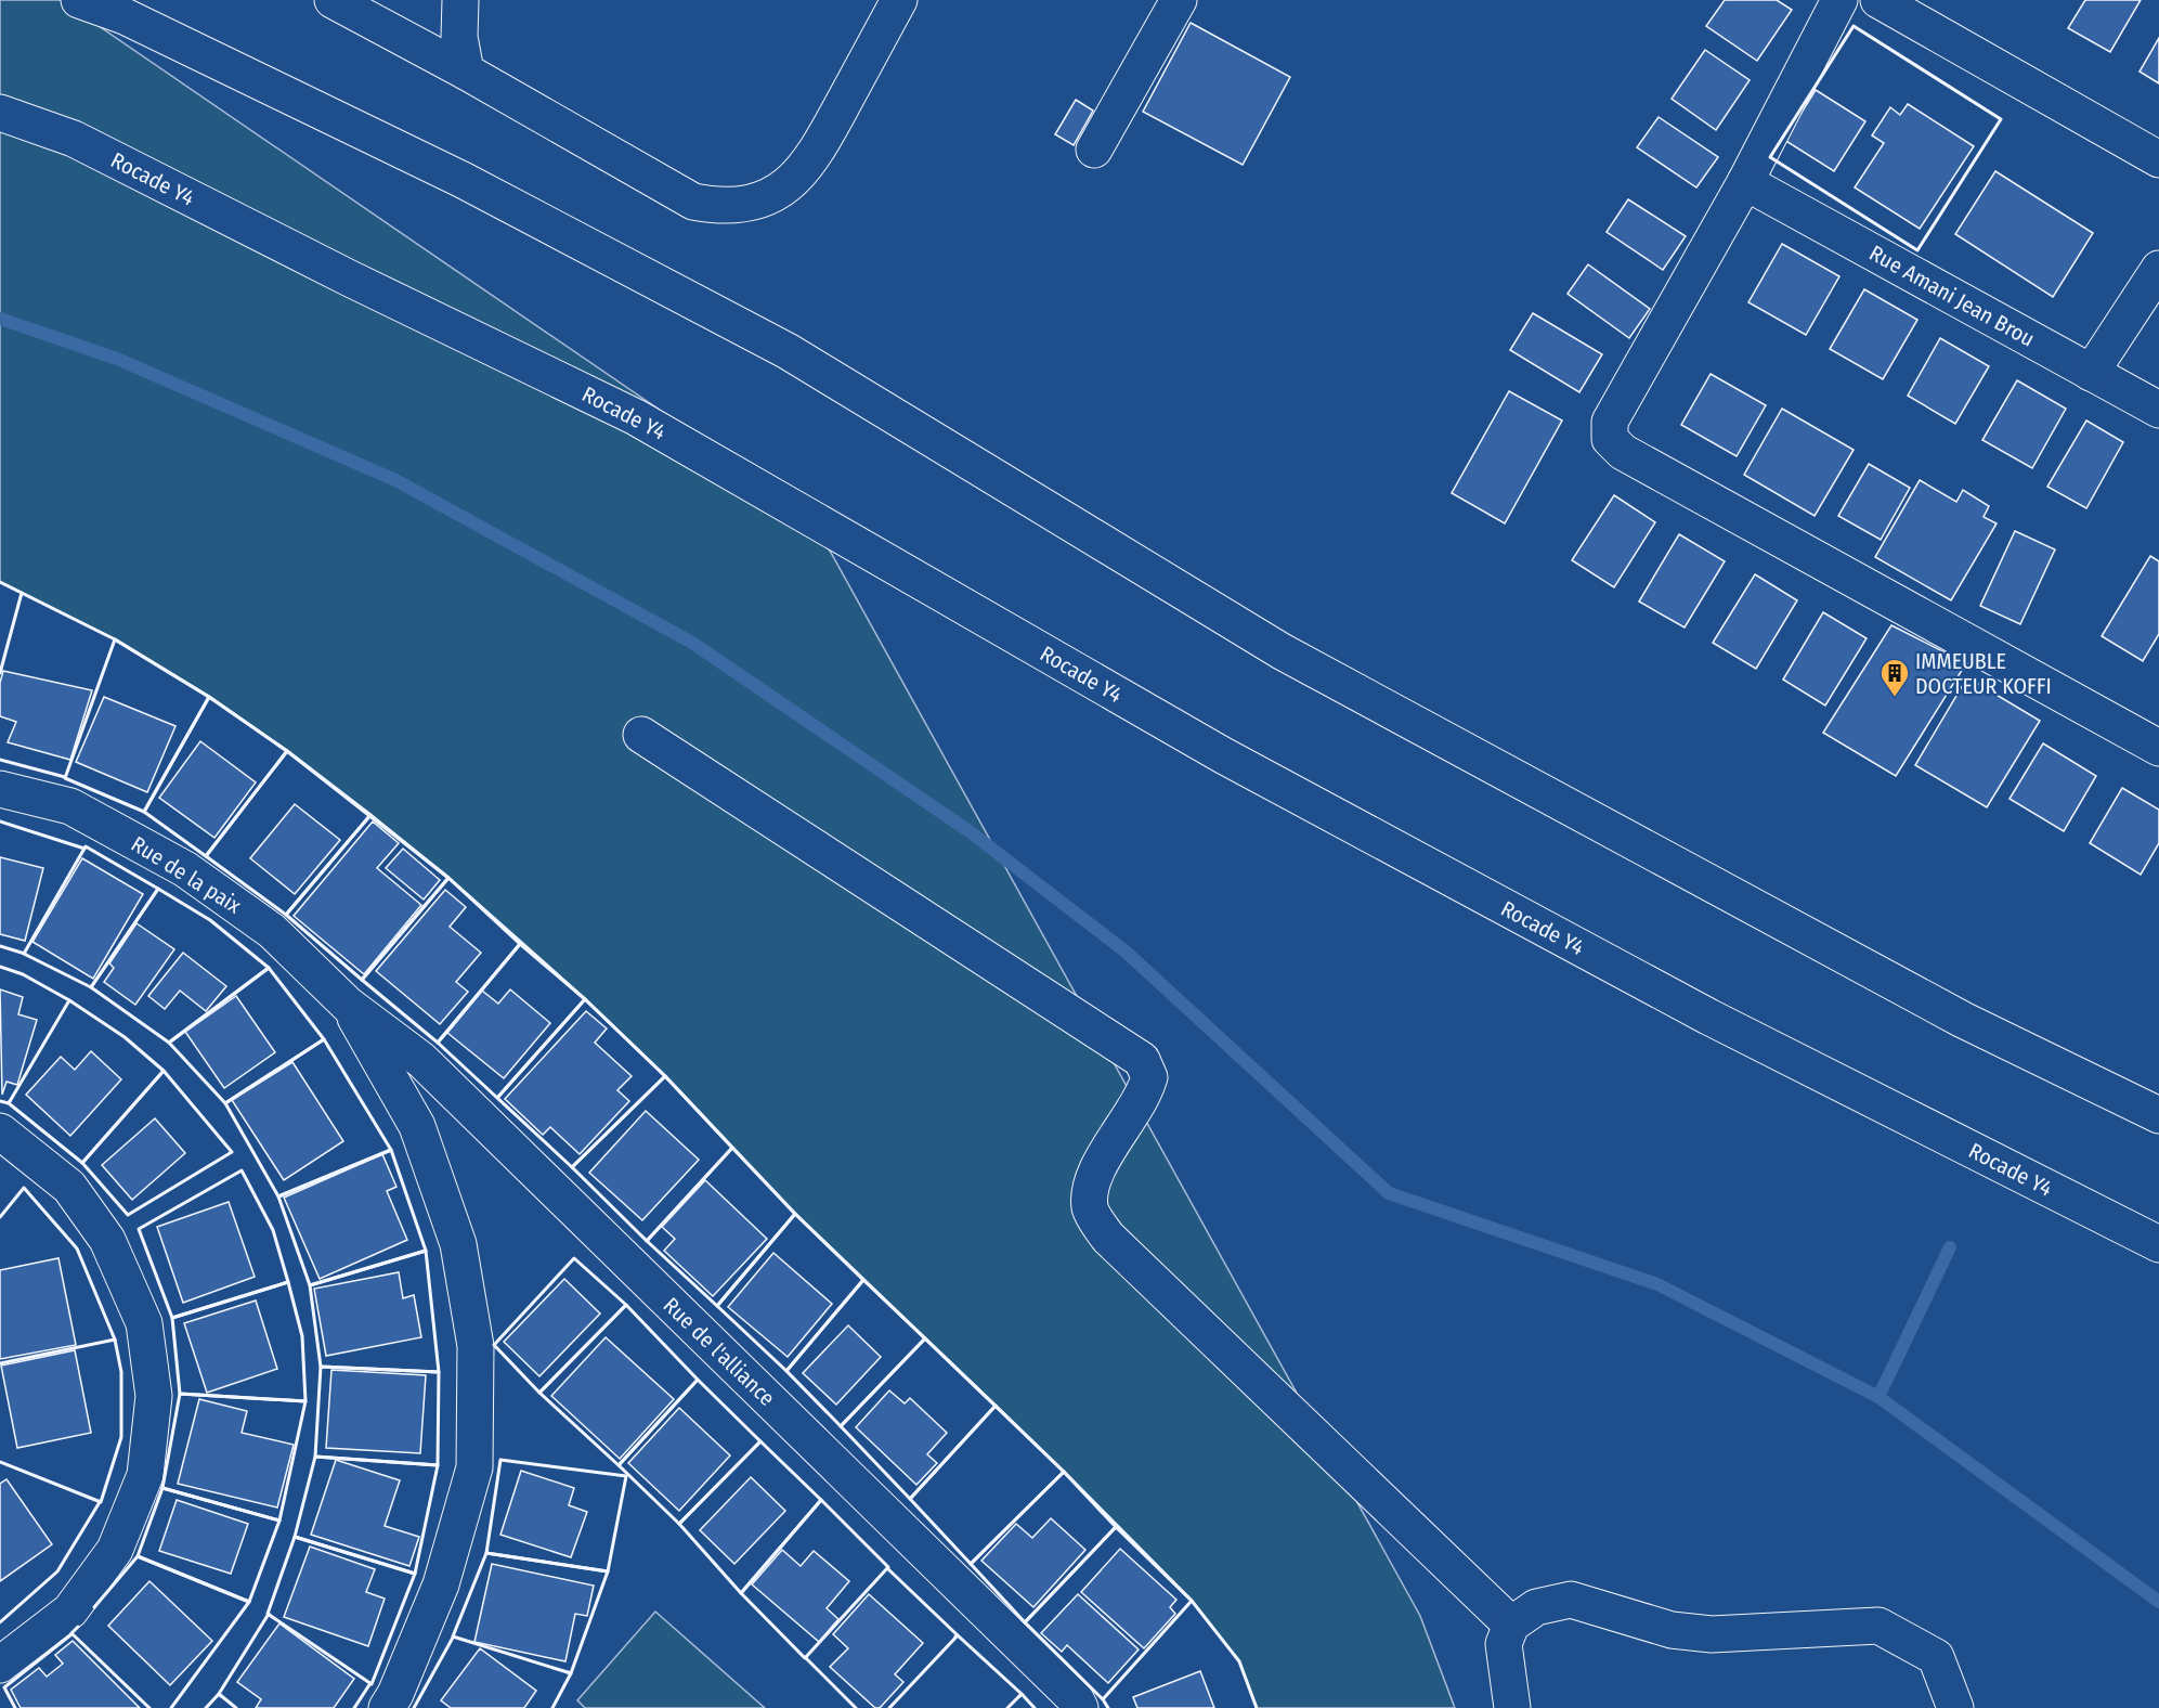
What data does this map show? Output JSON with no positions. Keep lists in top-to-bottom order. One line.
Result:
{"streets":{"main road":["Rocade Y4","Rue Amani Jean Brou","Rue de la paix","Rue de l'alliance"]},"crossings":[["Rue de la paix","Rue de l'alliance"]],"places":{"building":["IMMEUBLE DOCTEUR KOFFI"]}}
